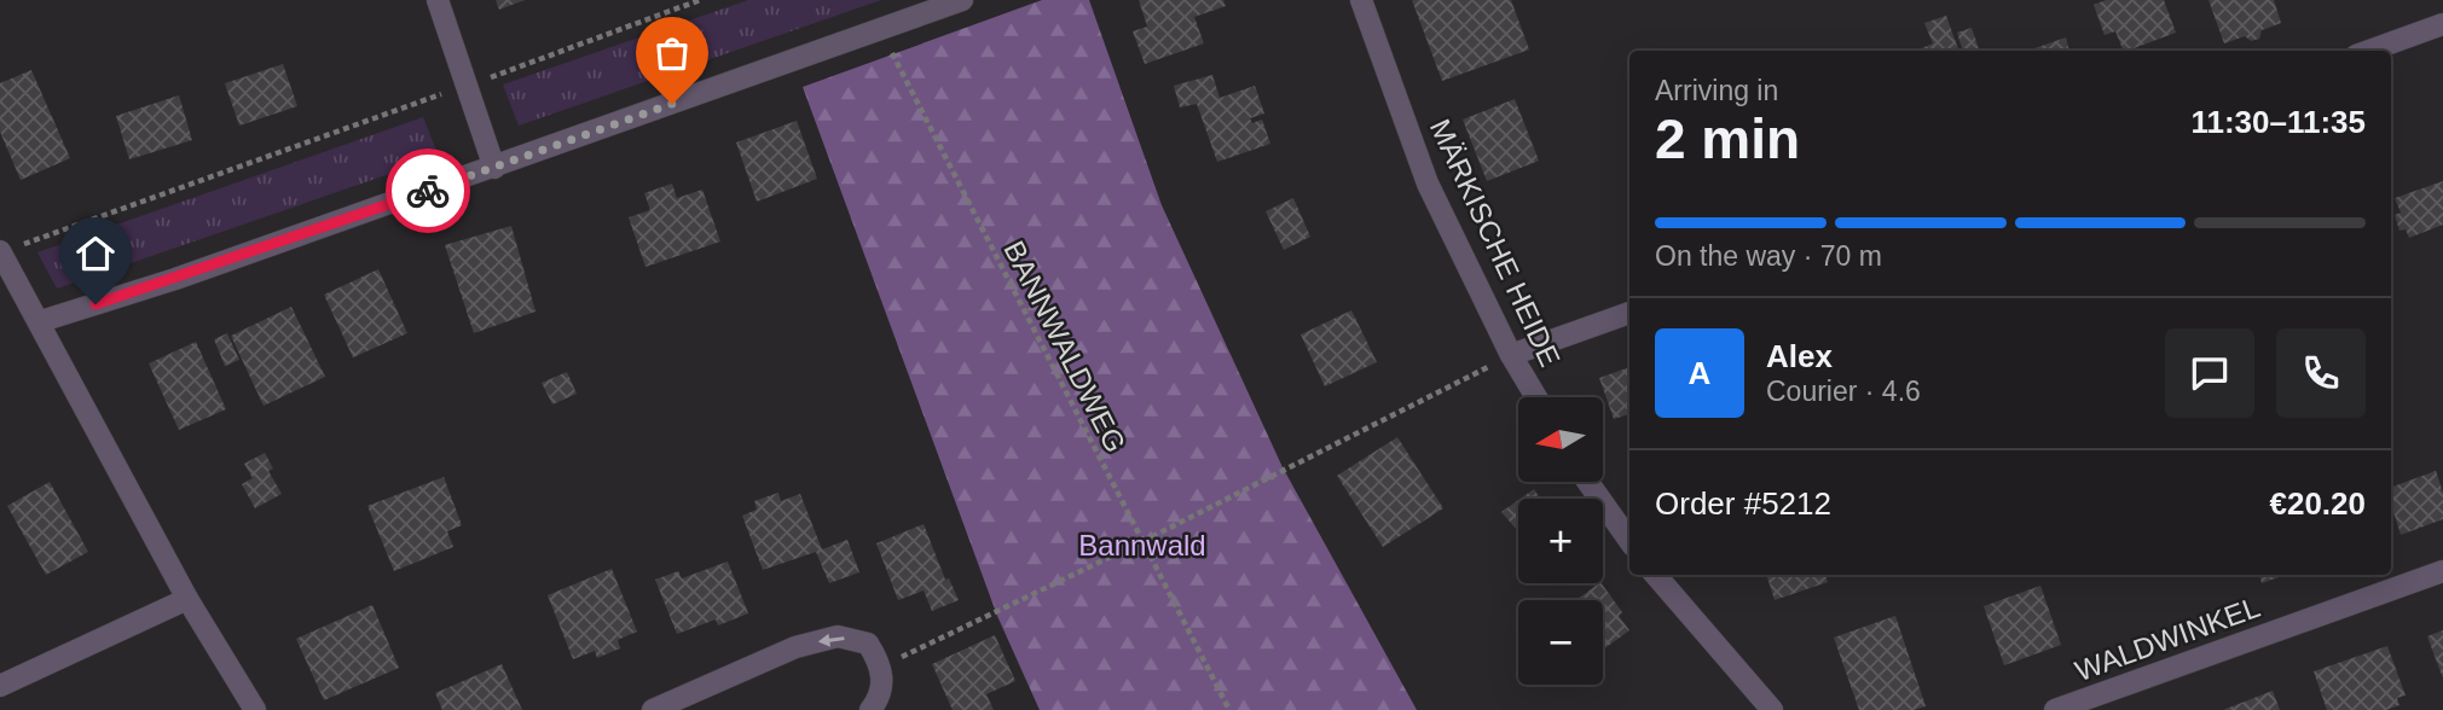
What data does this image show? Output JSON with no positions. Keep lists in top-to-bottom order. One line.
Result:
{"streets":{"street":["MÄRKISCHE HEIDE","WALDWINKEL"],"path":["BANNWALDWEG"]},"parks":["Bannwald"],"north":"left","page":{"heading":["2 min","Arriving in","11:30–11:35"],"panel":["Alex","Courier · 4.6","Order #5212","€20.20"],"bar":"On the way · 70 m","round":"A","map_buttons":["+","−"]}}
